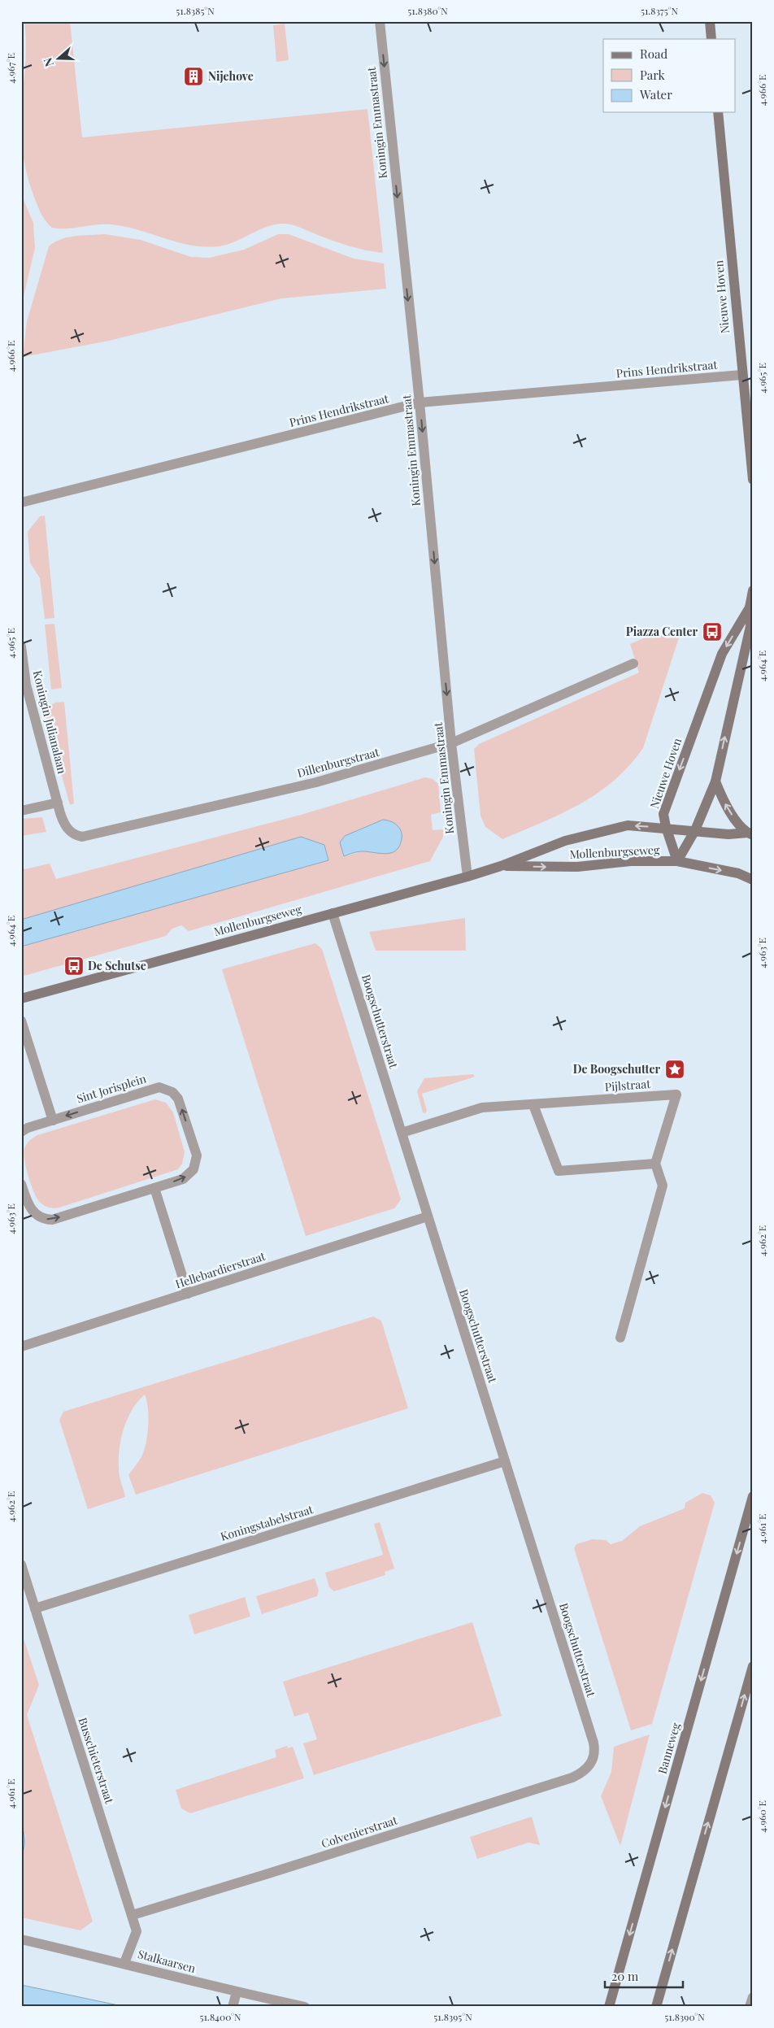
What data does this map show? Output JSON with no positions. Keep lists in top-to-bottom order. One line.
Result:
{"streets":{"street":["Koningin Emmastraat","Nieuwe Hoven","Prins Hendrikstraat","Koningin Julianalaan","Dillenburgstraat","Mollenburgseweg","Boogschutterstraat","Pijlstraat","Sint Jorisplein","Hellebardierstraat","Koningstabelstraat","Banneweg","Busschieterstraat","Colvenierstraat","Stalkaarsen"]},"crossings":[["Koningin Emmastraat","Prins Hendrikstraat"],["Koningin Emmastraat","Dillenburgstraat"],["Koningin Emmastraat","Mollenburgseweg"],["Nieuwe Hoven","Prins Hendrikstraat"],["Nieuwe Hoven","Mollenburgseweg"],["Koningin Julianalaan","Dillenburgstraat"],["Mollenburgseweg","Boogschutterstraat"],["Boogschutterstraat","Pijlstraat"],["Boogschutterstraat","Hellebardierstraat"],["Boogschutterstraat","Koningstabelstraat"],["Boogschutterstraat","Colvenierstraat"],["Koningstabelstraat","Busschieterstraat"],["Busschieterstraat","Colvenierstraat"],["Busschieterstraat","Stalkaarsen"]],"one_way":["Koningin Emmastraat"],"places":{"building":["Nijehove"],"bus stop":["Piazza Center","De Schutse"],"place":["De Boogschutter"]},"legend":["Road","Park","Water"],"scale_bar":"20 m","north":"left","coordinates":["51.8385°N","51.8380°N","51.8375°N","4.967°E","4.966°E","4.965°E","4.964°E","4.963°E","4.962°E","4.961°E","4.960°E","51.8400°N","51.8395°N","51.8390°N"]}
